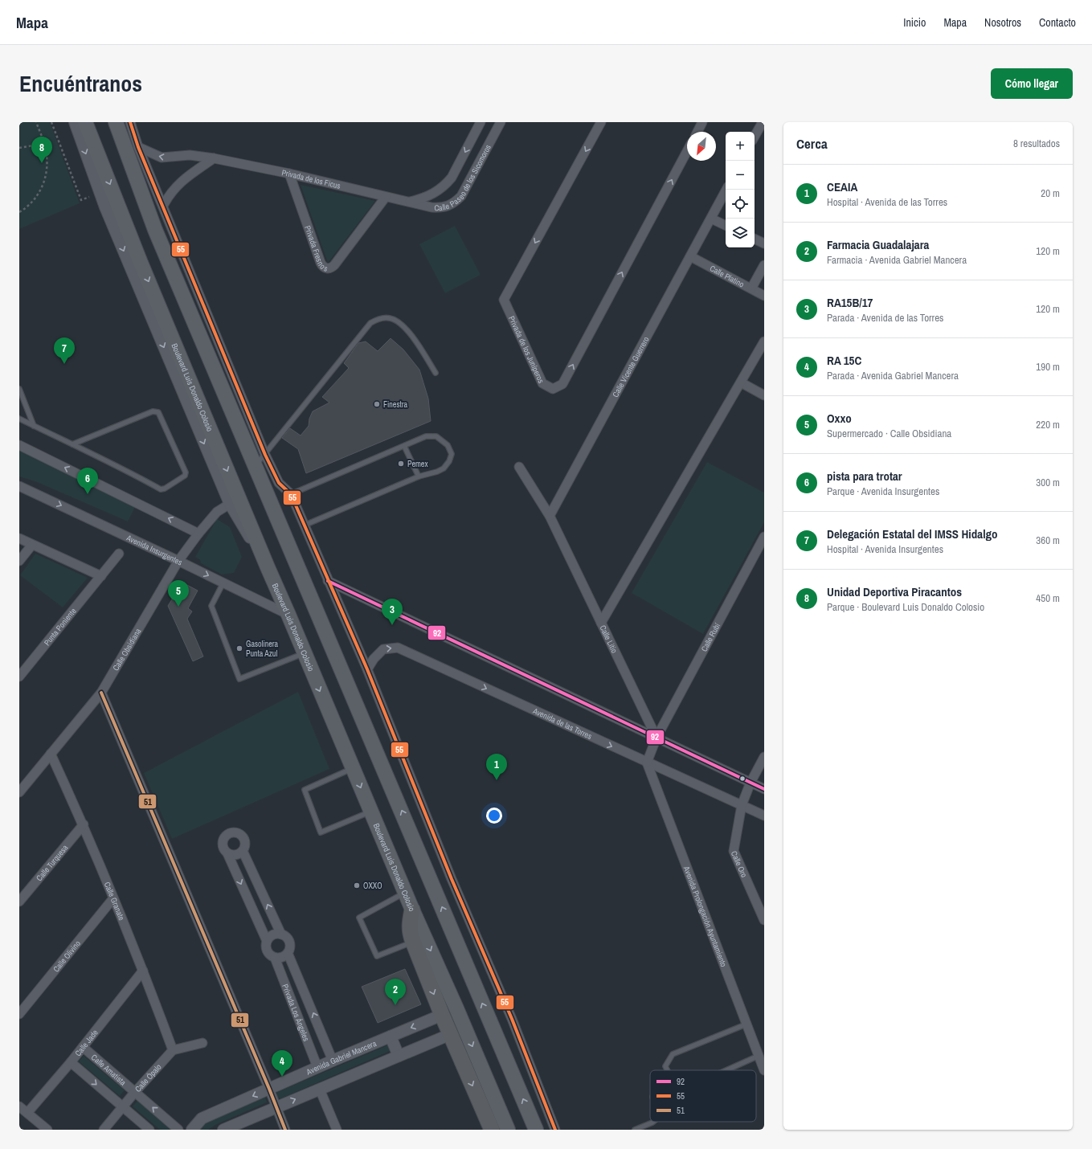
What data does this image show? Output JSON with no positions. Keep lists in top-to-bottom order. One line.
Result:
{"streets":{"main road":["Boulevard Luis Donaldo Colosio"],"street":["Calle Paseo de los Sicomoros","Privada de los Ficus","Privada Fresnos","Calle Platino","Privada de los Juníperos","Calle Vicente Guerrero","Avenida Insurgentes","Punta Poniente","Calle Rubí","Calle Litio","Calle Obsidiana","Avenida de las Torres","Calle Turquesa","Calle Oro","Calle Granate","Avenida Prolongación Ayuntamiento","Calle Olivino","Privada Los Ángeles","Calle Jade","Avenida Gabriel Mancera","Calle Amatista","Calle Ópalo"]},"crossings":[["Calle Paseo de los Sicomoros","Privada de los Ficus"],["Privada de los Ficus","Privada Fresnos"],["Calle Platino","Calle Vicente Guerrero"],["Calle Vicente Guerrero","Calle Litio"],["Boulevard Luis Donaldo Colosio","Avenida Insurgentes"],["Avenida Insurgentes","Calle Obsidiana"],["Calle Rubí","Calle Litio"],["Calle Obsidiana","Calle Granate"],["Avenida de las Torres","Calle Oro"],["Avenida de las Torres","Avenida Prolongación Ayuntamiento"],["Calle Turquesa","Calle Granate"],["Calle Granate","Calle Olivino"],["Calle Granate","Calle Jade"],["Calle Granate","Calle Ópalo"],["Privada Los Ángeles","Avenida Gabriel Mancera"],["Calle Jade","Calle Amatista"],["Calle Amatista","Calle Ópalo"]],"one_way":["Calle Paseo de los Sicomoros"],"places":["Finestra","Pemex","Gasolinera Punta Azul","OXXO"],"lines":["transit line 55","transit line 92","transit line 51"],"legend":["92","55","51"],"north":"bottom left","page":{"header":"Mapa","nav":["Inicio","Mapa","Nosotros","Contacto"],"title":"Encuéntranos","buttons":"Cómo llegar","heading":["Cerca","8 resultados"],"map_buttons":["+","−"],"pins":["8","7","6","5","3","1","2","4"],"list":[{"mark":"1","name":"CEAIA","note":"Hospital · Avenida de las Torres","value":"20 m"},{"mark":"2","name":"Farmacia Guadalajara","note":"Farmacia · Avenida Gabriel Mancera","value":"120 m"},{"mark":"3","name":"RA15B/17","note":"Parada · Avenida de las Torres","value":"120 m"},{"mark":"4","name":"RA 15C","note":"Parada · Avenida Gabriel Mancera","value":"190 m"},{"mark":"5","name":"Oxxo","note":"Supermercado · Calle Obsidiana","value":"220 m"},{"mark":"6","name":"pista para trotar","note":"Parque · Avenida Insurgentes","value":"300 m"},{"mark":"7","name":"Delegación Estatal del IMSS Hidalgo","note":"Hospital · Avenida Insurgentes","value":"360 m"},{"mark":"8","name":"Unidad Deportiva Piracantos","note":"Parque · Boulevard Luis Donaldo Colosio","value":"450 m"}]}}
